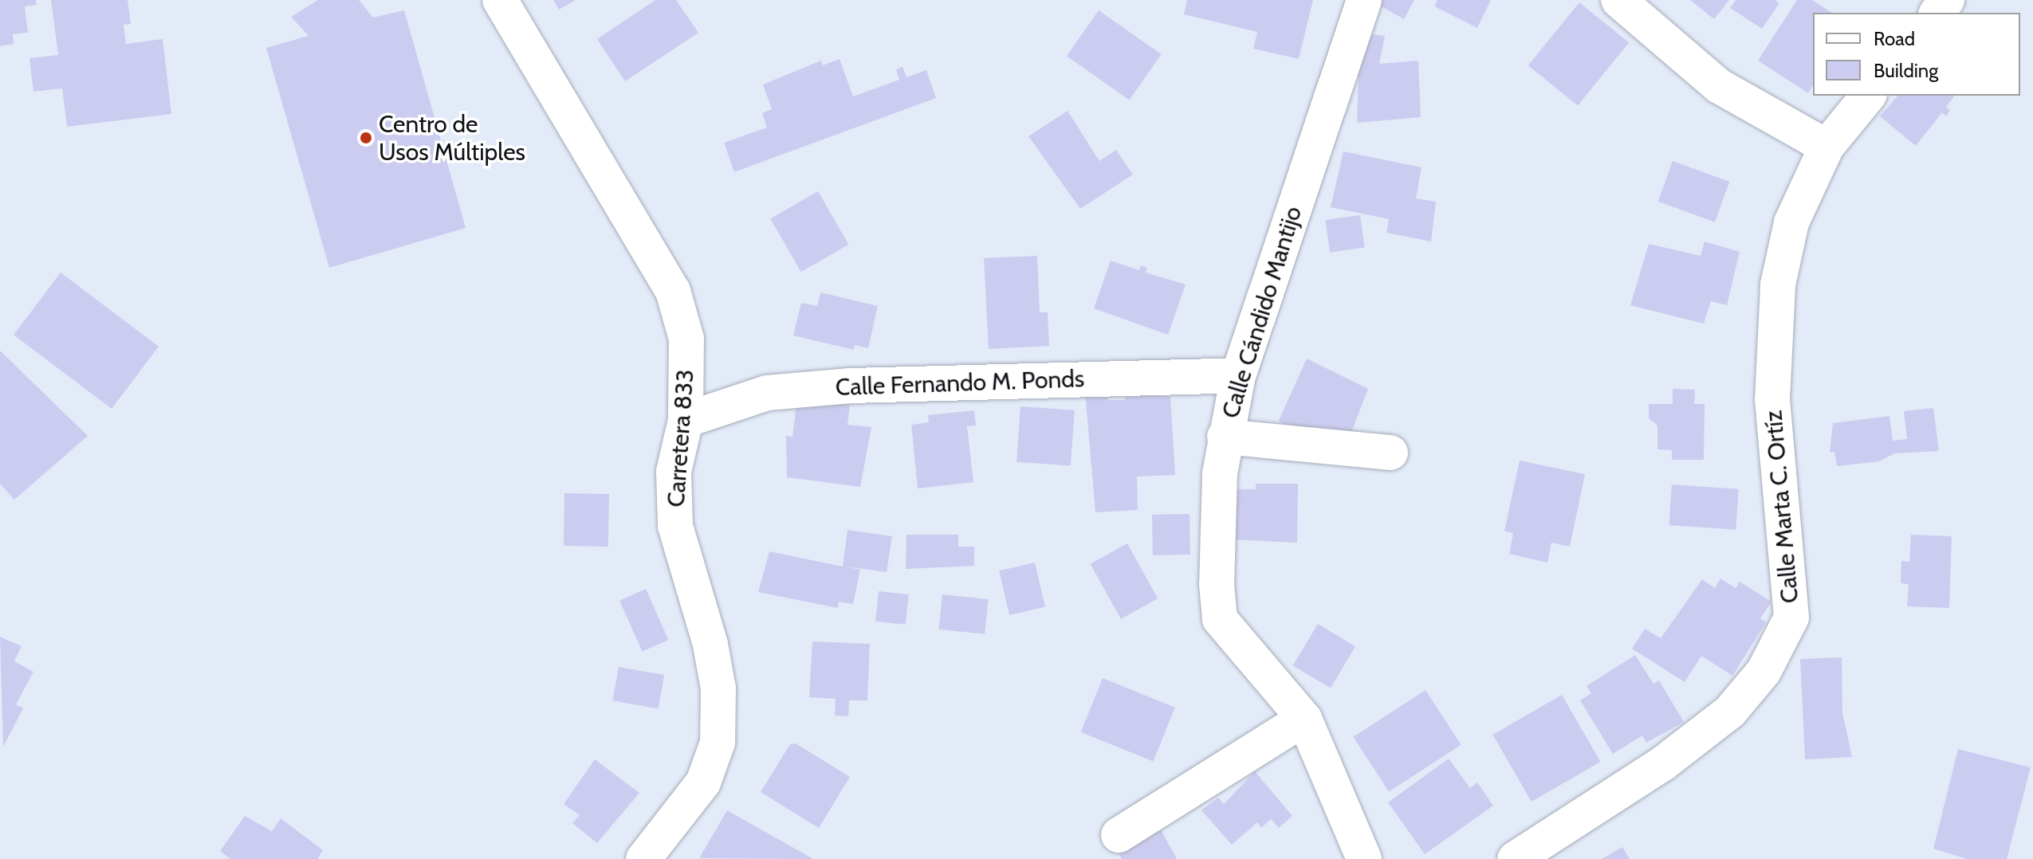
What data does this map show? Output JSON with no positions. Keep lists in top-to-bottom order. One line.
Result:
{"streets":{"street":["Calle Cándido Mantijo","Calle Fernando M. Ponds","Carretera 833","Calle Marta C. Ortíz"]},"crossings":[["Calle Cándido Mantijo","Calle Fernando M. Ponds"],["Calle Fernando M. Ponds","Carretera 833"]],"places":["Centro de Usos Múltiples"],"legend":["Road","Building"]}
